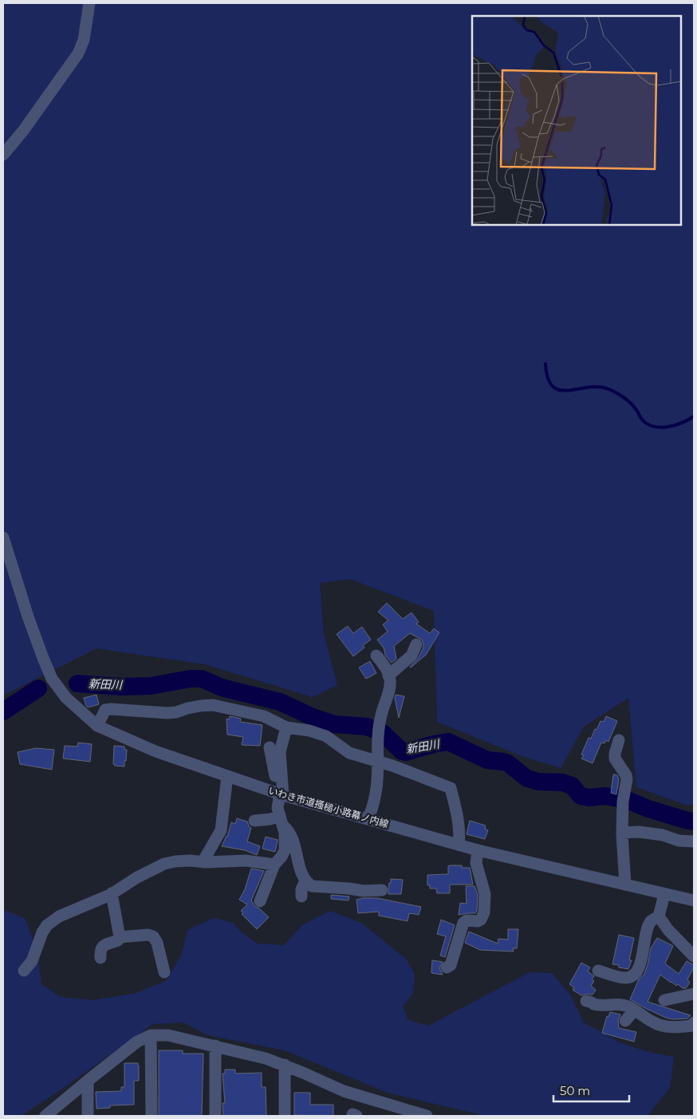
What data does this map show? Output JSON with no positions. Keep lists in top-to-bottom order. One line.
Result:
{"streets":{"street":["いわき市道搔槌小路幕ノ内線"]},"water":["新田川"],"scale_bar":"50 m"}
